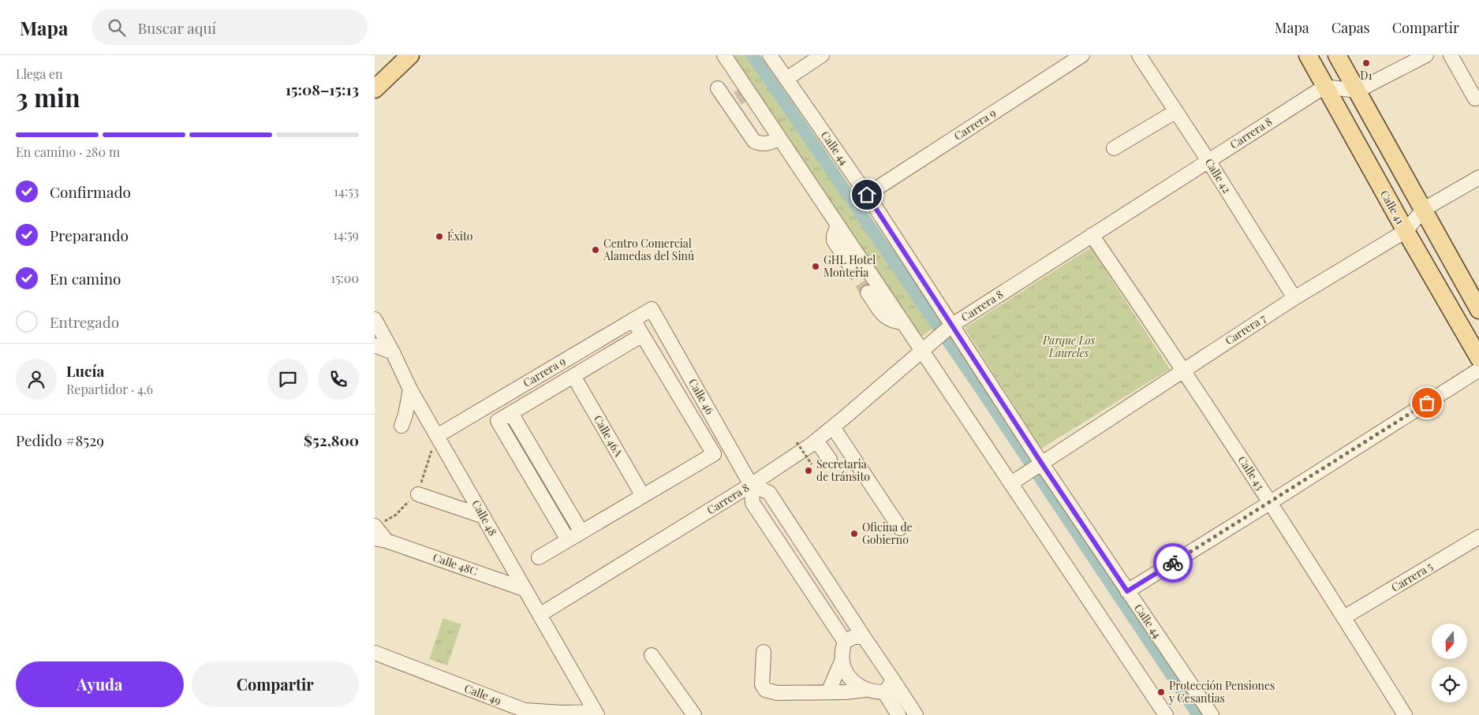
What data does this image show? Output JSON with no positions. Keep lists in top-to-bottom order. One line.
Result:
{"streets":{"main road":["Calle 41"],"street":["Carrera 9","Carrera 8","Calle 44","Calle 42","Carrera 7","Calle 46","Calle 46A","Calle 43","Calle 48","Calle 48C","Carrera 5","Calle 49"]},"crossings":[["Carrera 9","Calle 44"],["Carrera 9","Calle 46"],["Carrera 9","Calle 46A"],["Carrera 9","Calle 48"],["Carrera 8","Calle 44"],["Carrera 8","Calle 42"],["Carrera 8","Calle 41"],["Carrera 8","Calle 46"],["Carrera 8","Calle 43"],["Carrera 8","Calle 48"],["Calle 44","Carrera 7"],["Calle 42","Carrera 7"],["Calle 41","Carrera 7"],["Carrera 7","Calle 43"],["Calle 43","Carrera 5"],["Calle 48","Calle 48C"],["Calle 48","Calle 49"]],"parks":["Parque Los Laureles"],"places":["D1","Éxito","Centro Comercial Alamedas del Sinú","GHL Hotel Monteria","Secretaria de tránsito","Oficina de Gobierno","Protección Pensiones y Cesantias"],"north":"bottom","page":{"header":"Mapa","search":"Buscar aquí","nav":["Mapa","Capas","Compartir"],"heading":["3 min","Llega en","15:08–15:13"],"panel":["Lucía","Repartidor · 4.6","Pedido #8529","$52,800"],"bar":"En camino · 280 m","list":[["Confirmado","14:53"],["Preparando","14:59"],["En camino","15:00"],"Entregado"],"buttons":["Ayuda","Compartir"]}}
